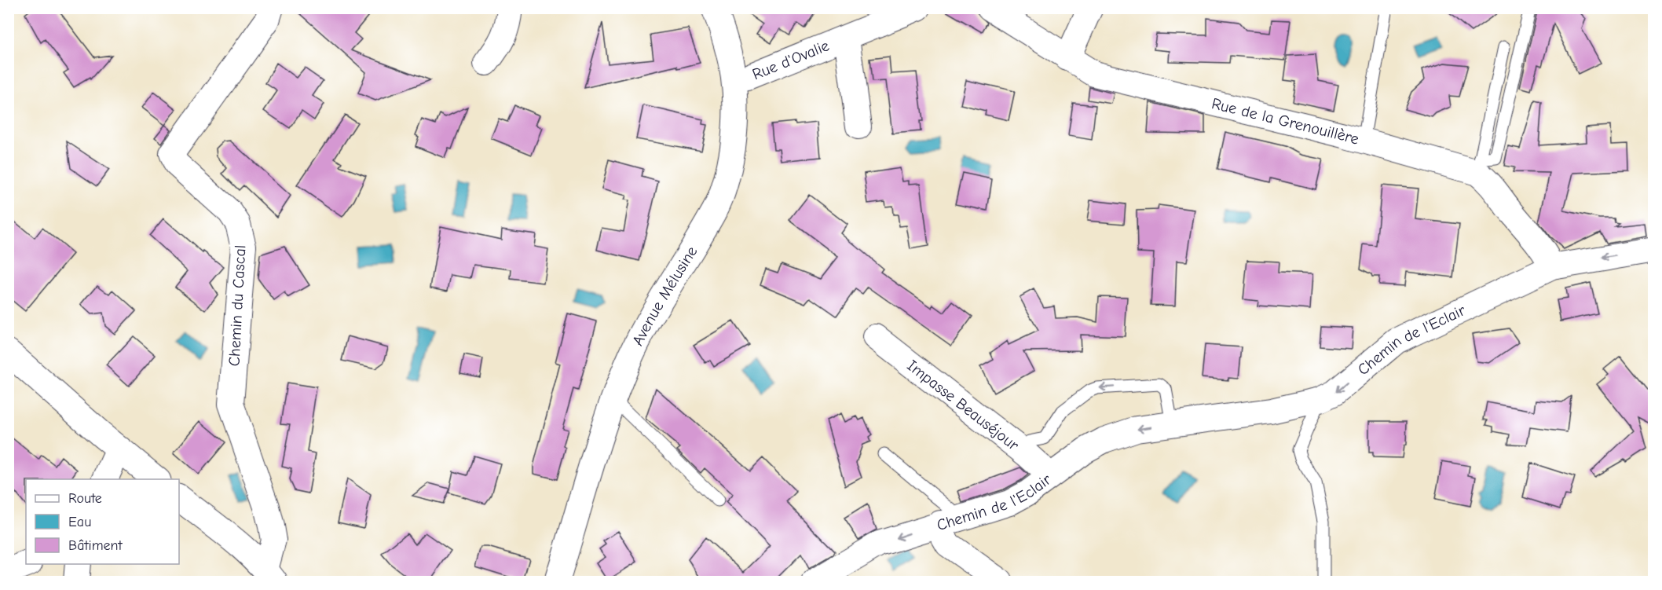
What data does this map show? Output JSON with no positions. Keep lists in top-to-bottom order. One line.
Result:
{"streets":{"street":["Rue d'Ovalie","Rue de la Grenouillère","Avenue Mélusine","Chemin du Cascal","Chemin de l'Eclair","Impasse Beauséjour"]},"crossings":[["Rue d'Ovalie","Avenue Mélusine"],["Rue de la Grenouillère","Chemin de l'Eclair"],["Chemin de l'Eclair","Impasse Beauséjour"]],"one_way":["Chemin de l'Eclair"],"legend":["Route","Eau","Bâtiment"]}
